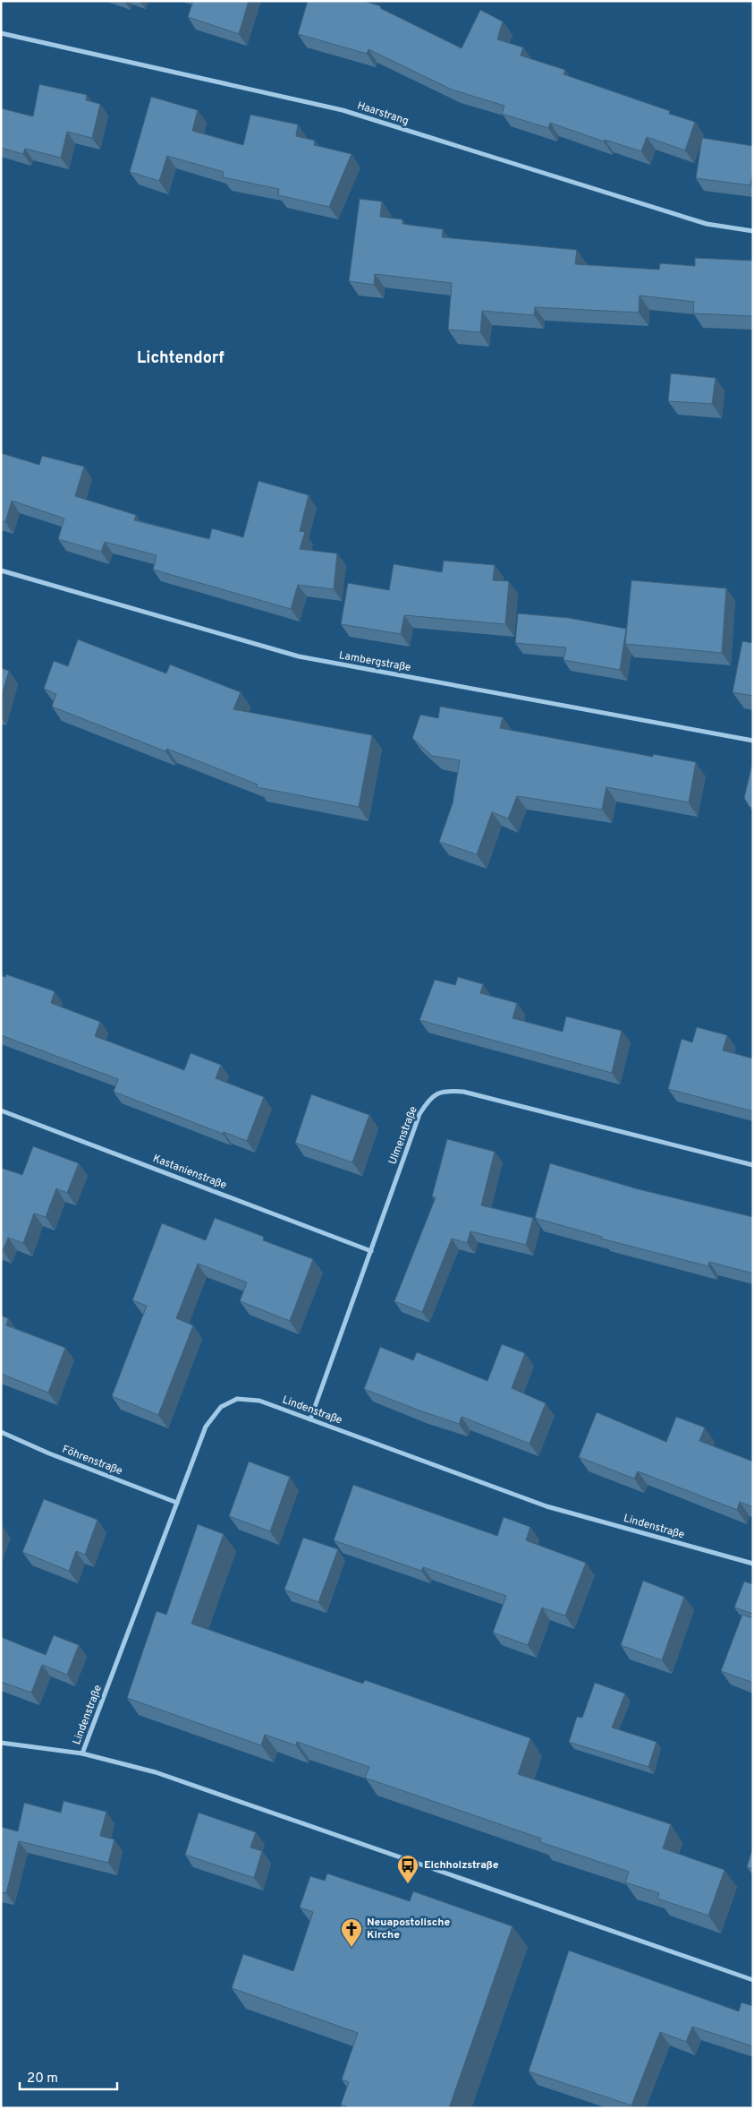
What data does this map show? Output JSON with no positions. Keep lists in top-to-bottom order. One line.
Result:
{"streets":{"street":["Haarstrang","Lambergstraße","Ulmenstraße","Kastanienstraße","Lindenstraße","Föhrenstraße"]},"crossings":[["Ulmenstraße","Kastanienstraße"],["Ulmenstraße","Lindenstraße"],["Lindenstraße","Föhrenstraße"]],"districts":["Lichtendorf"],"places":{"bus stop":["Eichholzstraße"],"church":["Neuapostolische Kirche"]},"scale_bar":"20 m"}
